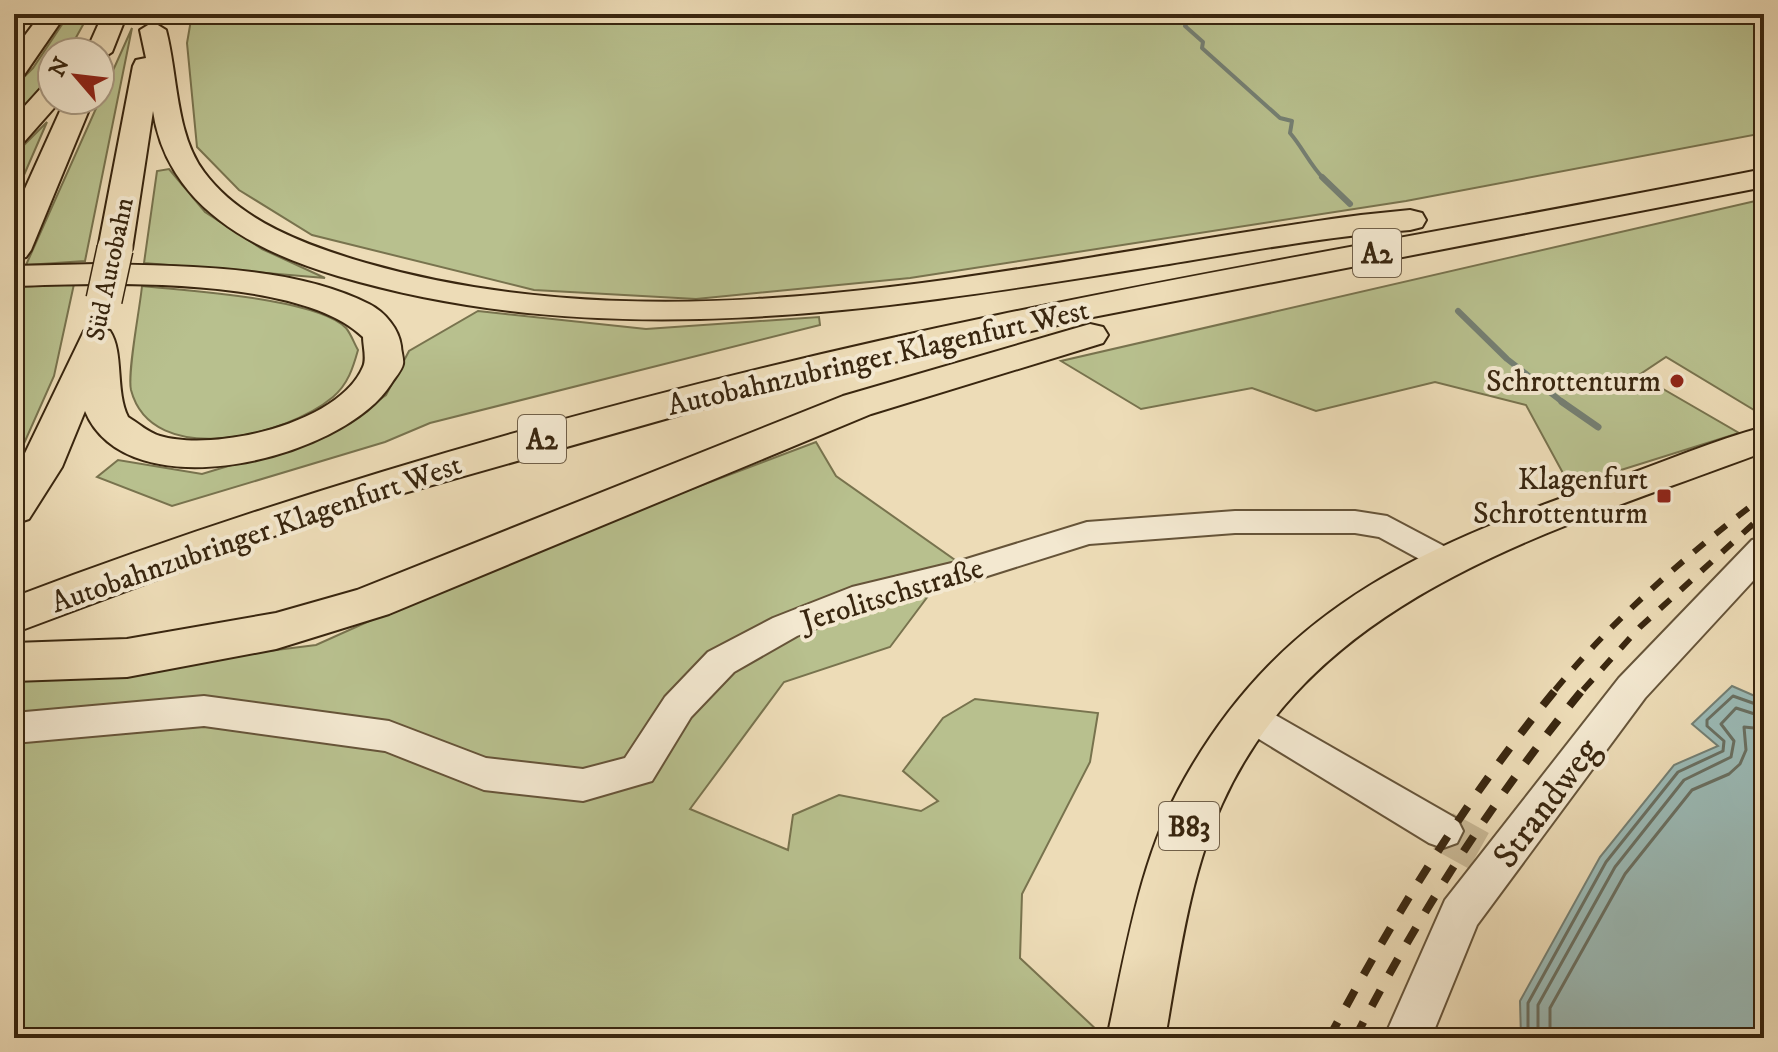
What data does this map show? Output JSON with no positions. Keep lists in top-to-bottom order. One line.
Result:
{"streets":{"highway":["A2","Süd Autobahn","Autobahnzubringer Klagenfurt West"],"main road":["B83"],"street":["Jerolitschstraße","Strandweg"]},"crossings":[["Jerolitschstraße","B83"]],"places":{"other":["Schrottenturm"],"transit":["Klagenfurt Schrottenturm"]},"north":"top left"}
